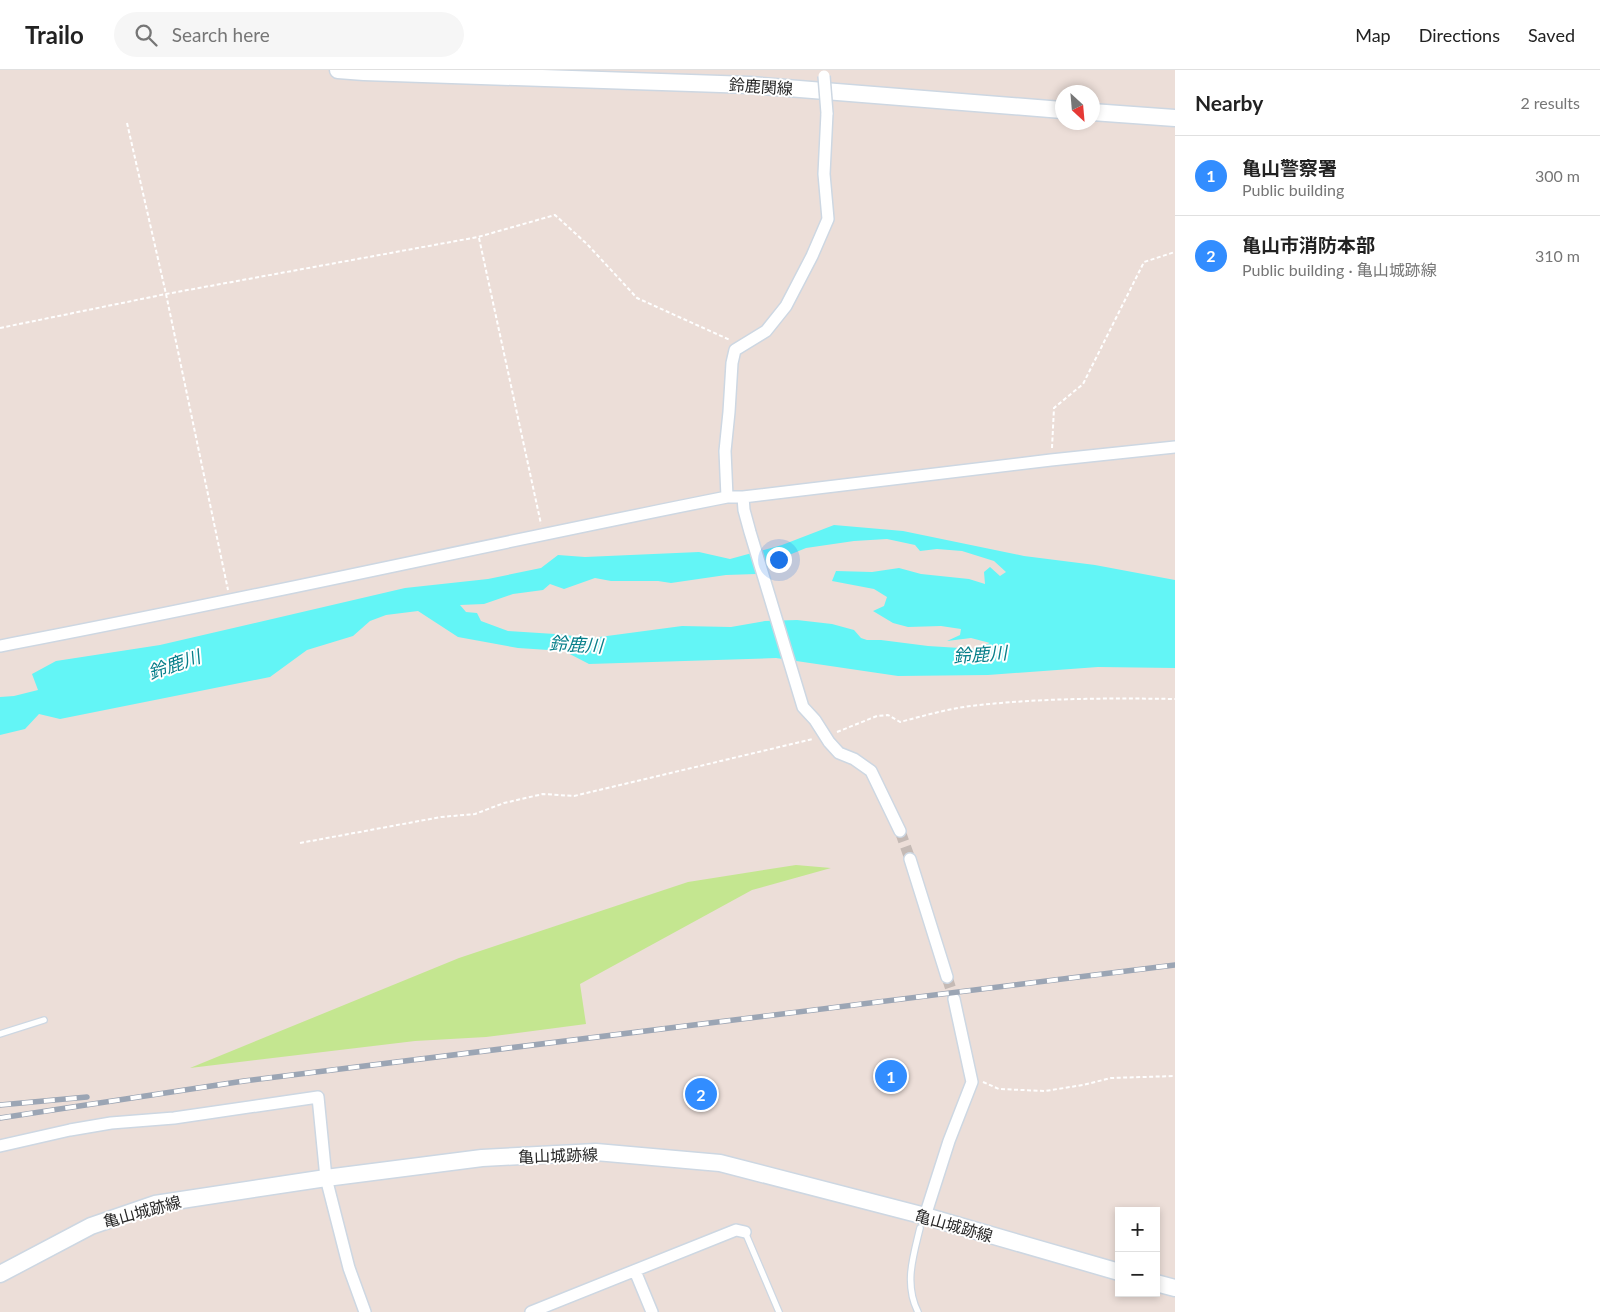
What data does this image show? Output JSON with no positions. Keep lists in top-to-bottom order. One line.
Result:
{"streets":{"main road":["鈴鹿関線","亀山城跡線"]},"water":["鈴鹿川"],"north":"bottom right","page":{"header":"Trailo","search":"Search here","nav":["Map","Directions","Saved"],"heading":["Nearby","2 results"],"list":[{"mark":"1","name":"亀山警察署","note":"Public building","value":"300 m"},{"mark":"2","name":"亀山市消防本部","note":"Public building · 亀山城跡線","value":"310 m"}],"pins":["1","2"],"map_buttons":["+","−"]}}
